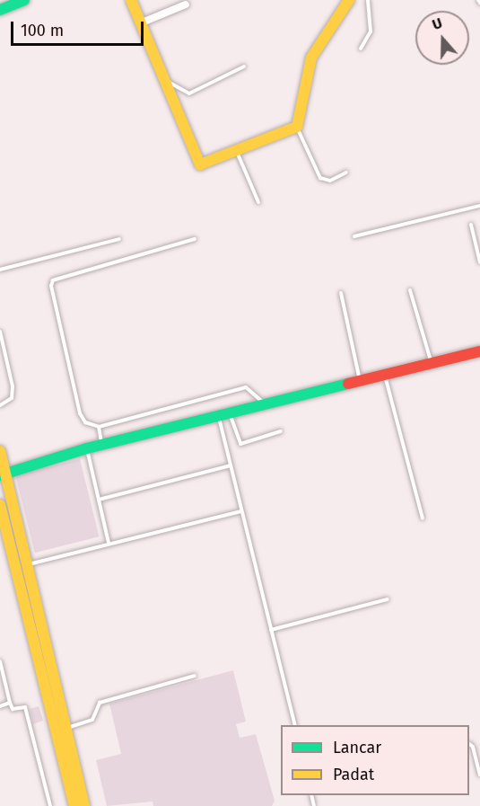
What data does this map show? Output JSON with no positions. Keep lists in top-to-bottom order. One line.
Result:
{"legend":["Lancar","Padat"],"scale_bar":"100 m","north":"top"}
